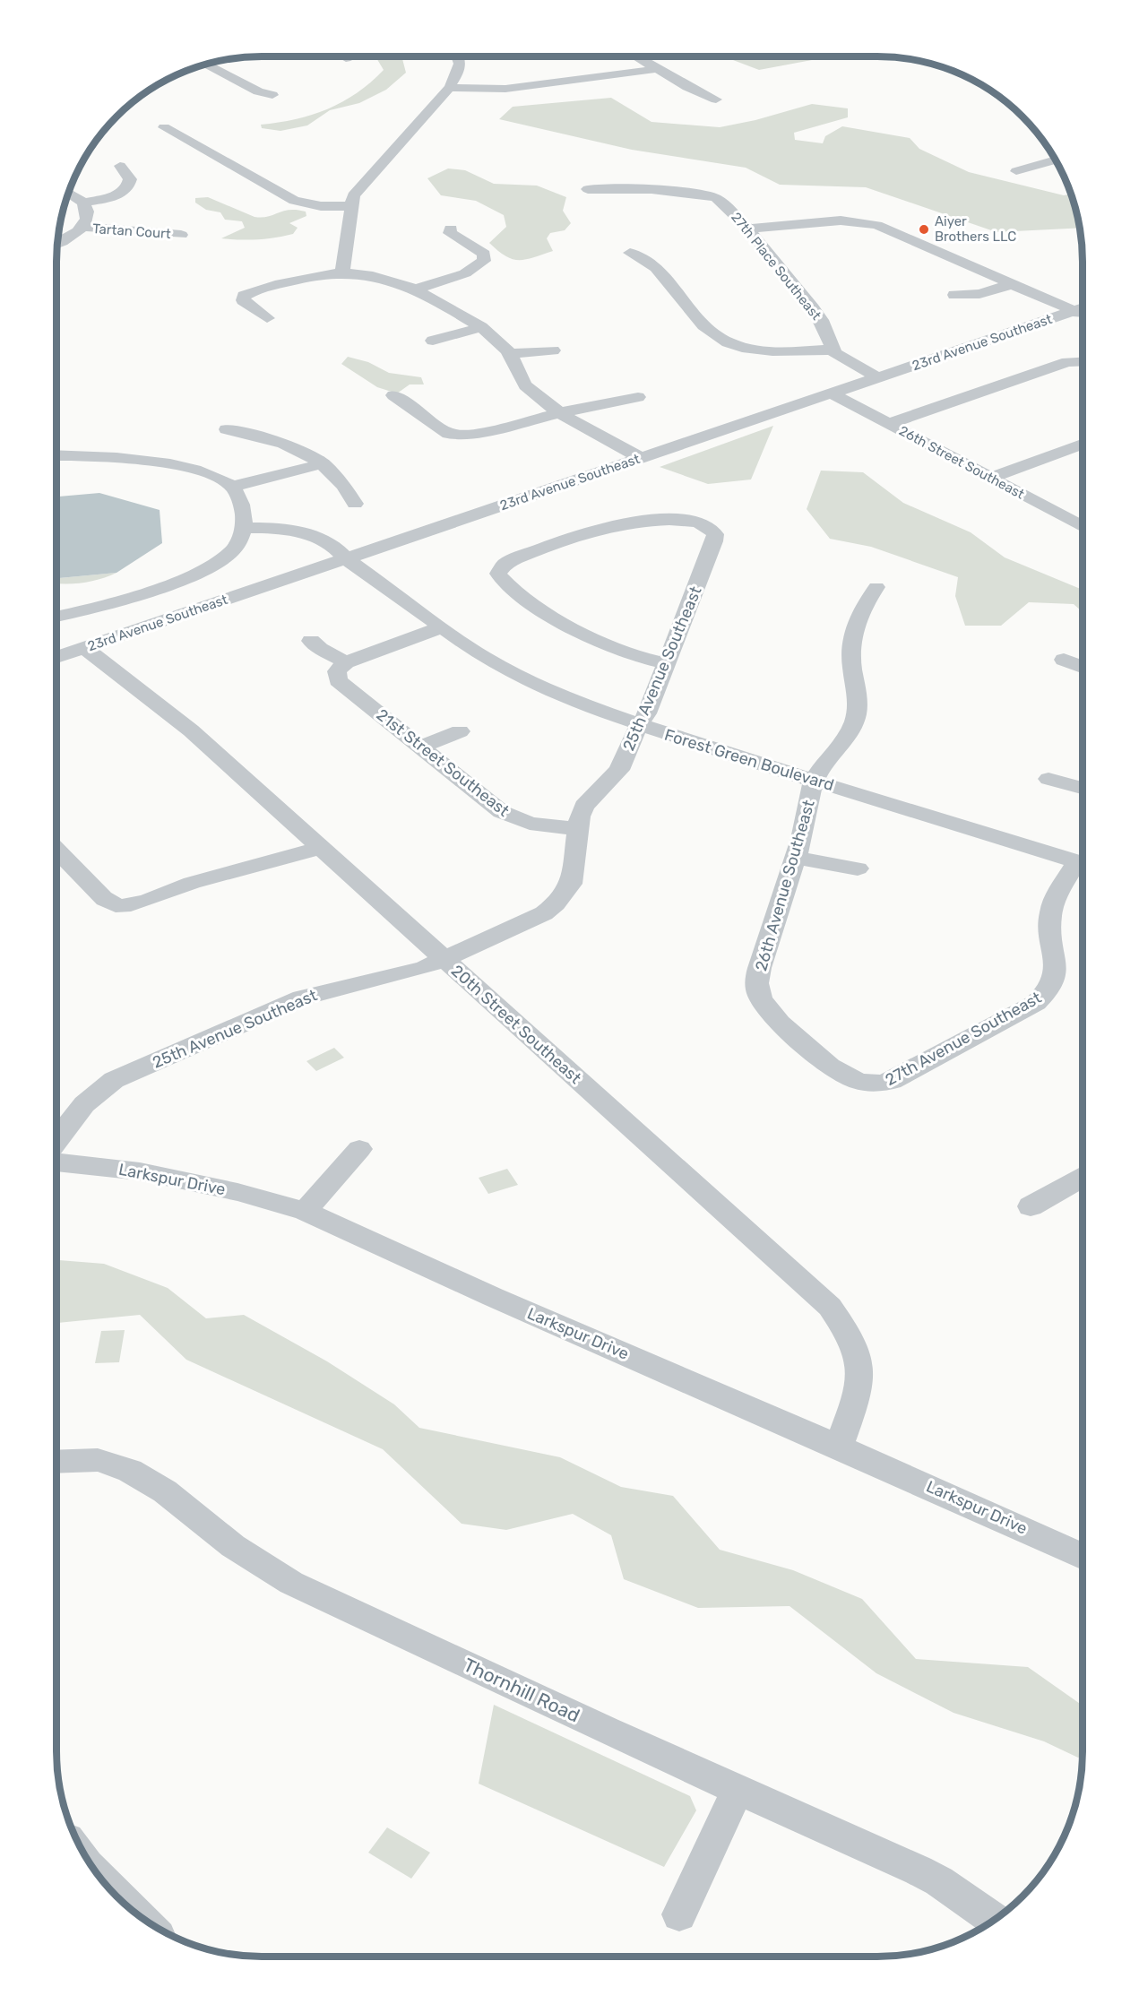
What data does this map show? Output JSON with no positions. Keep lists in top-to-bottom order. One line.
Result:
{"streets":{"street":["Tartan Court","27th Place Southeast","23rd Avenue Southeast","26th Street Southeast","25th Avenue Southeast","Forest Green Boulevard","21st Street Southeast","26th Avenue Southeast","20th Street Southeast","27th Avenue Southeast","Larkspur Drive","Thornhill Road"]},"crossings":[["27th Place Southeast","23rd Avenue Southeast"],["23rd Avenue Southeast","26th Street Southeast"],["23rd Avenue Southeast","Forest Green Boulevard"],["23rd Avenue Southeast","20th Street Southeast"],["25th Avenue Southeast","Forest Green Boulevard"],["25th Avenue Southeast","21st Street Southeast"],["25th Avenue Southeast","20th Street Southeast"],["Forest Green Boulevard","26th Avenue Southeast"],["26th Avenue Southeast","27th Avenue Southeast"],["20th Street Southeast","Larkspur Drive"]],"places":["Aiyer Brothers LLC"]}
